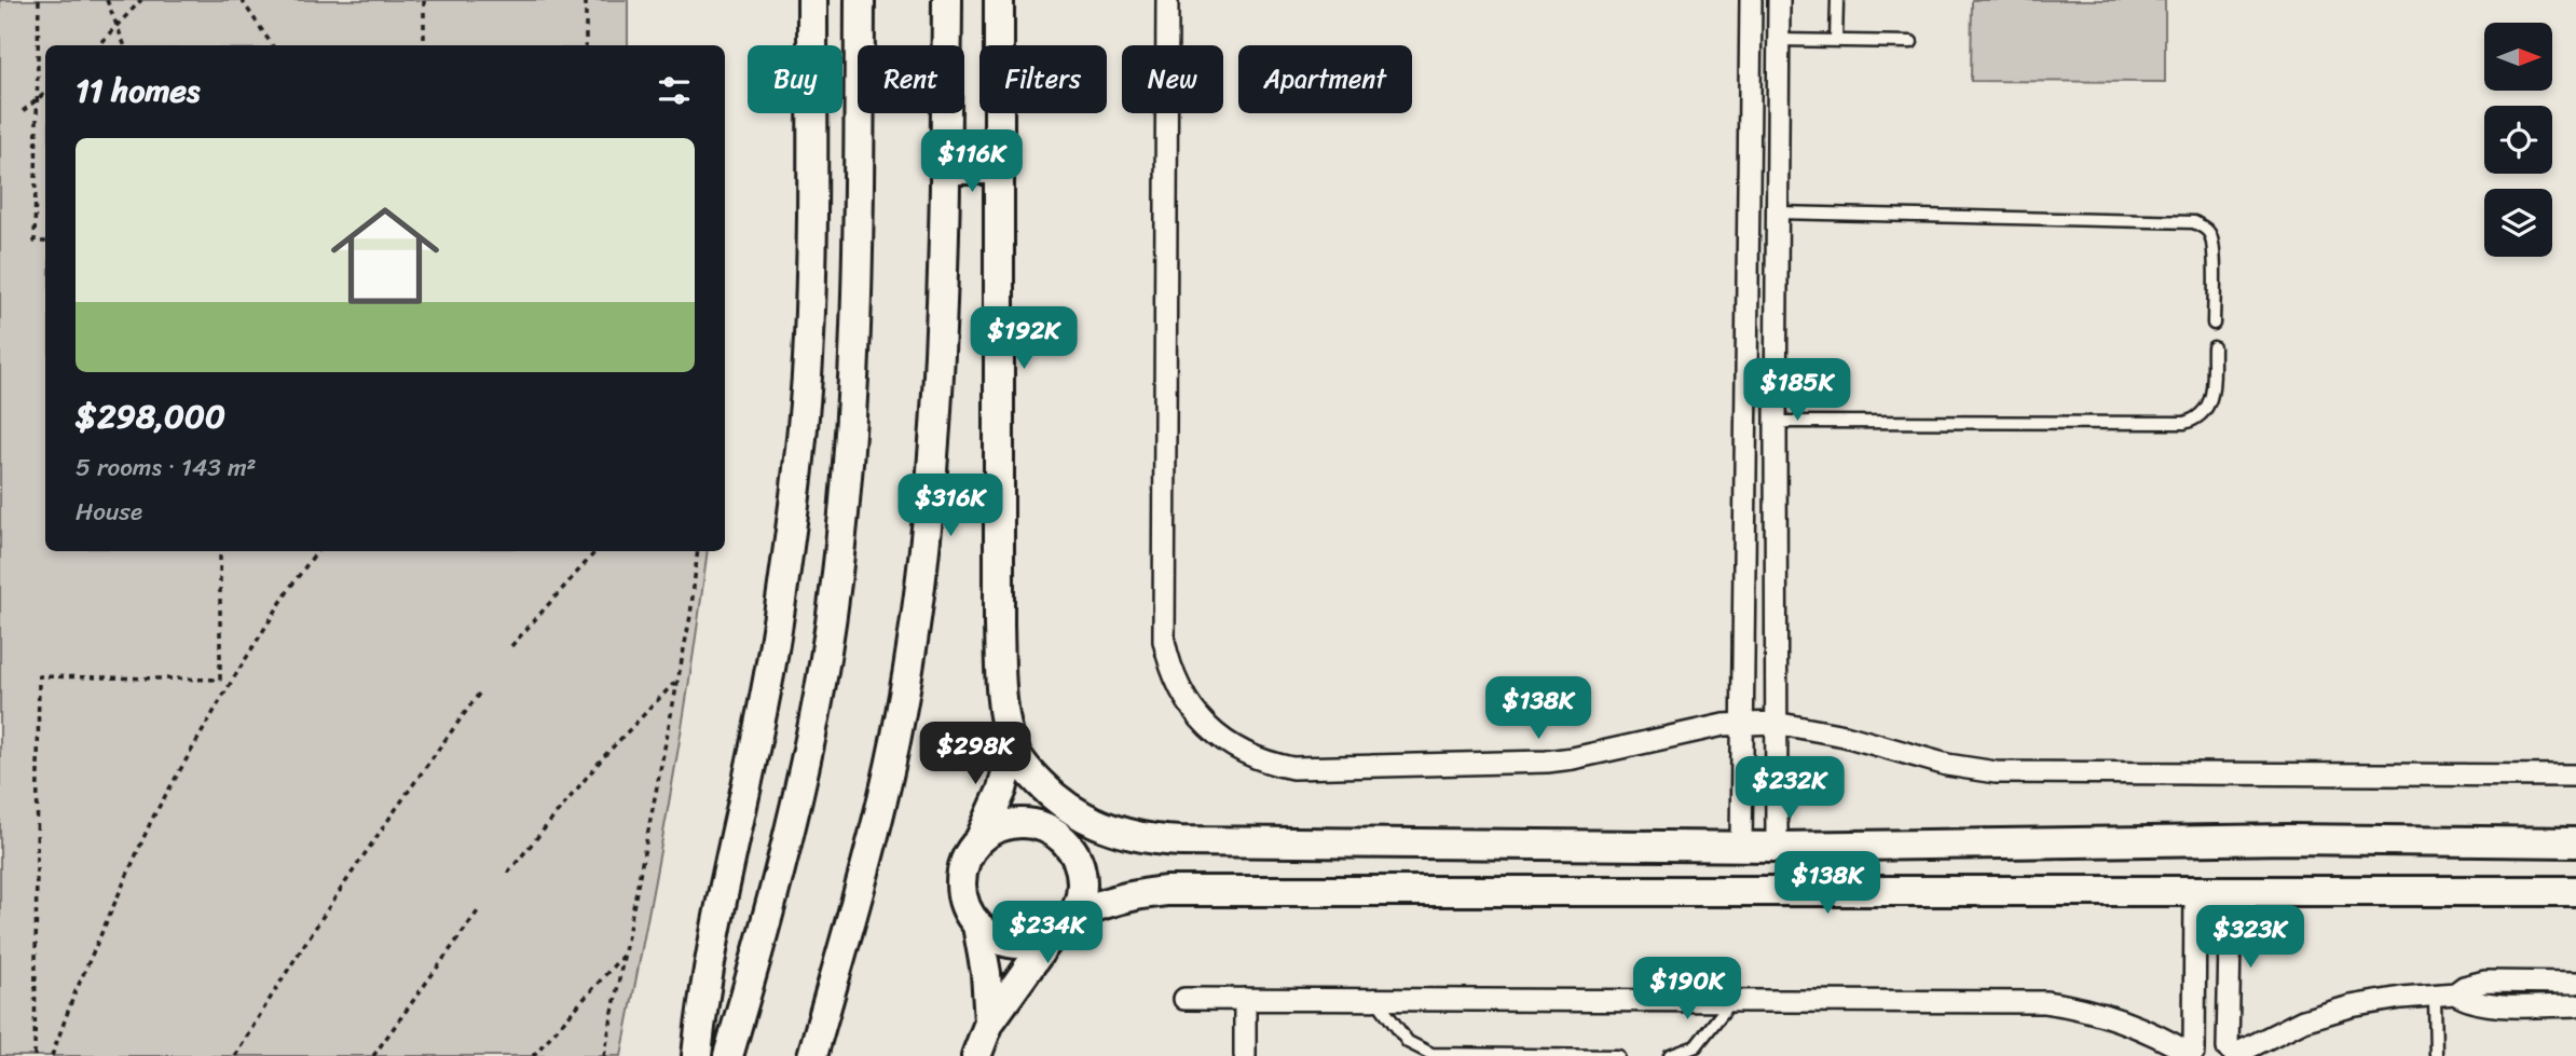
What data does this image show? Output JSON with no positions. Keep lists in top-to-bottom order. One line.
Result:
{"north":"right","page":{"chip":["Buy","Rent","Filters","New","Apartment"],"heading":"11 homes","price":["$116K","$192K","$185K","$316K","$138K","$298K","$232K","$138K","$234K","$323K","$190K"],"list":[{"name":"$298,000","note":"5 rooms · 143 m² · House"}]}}
